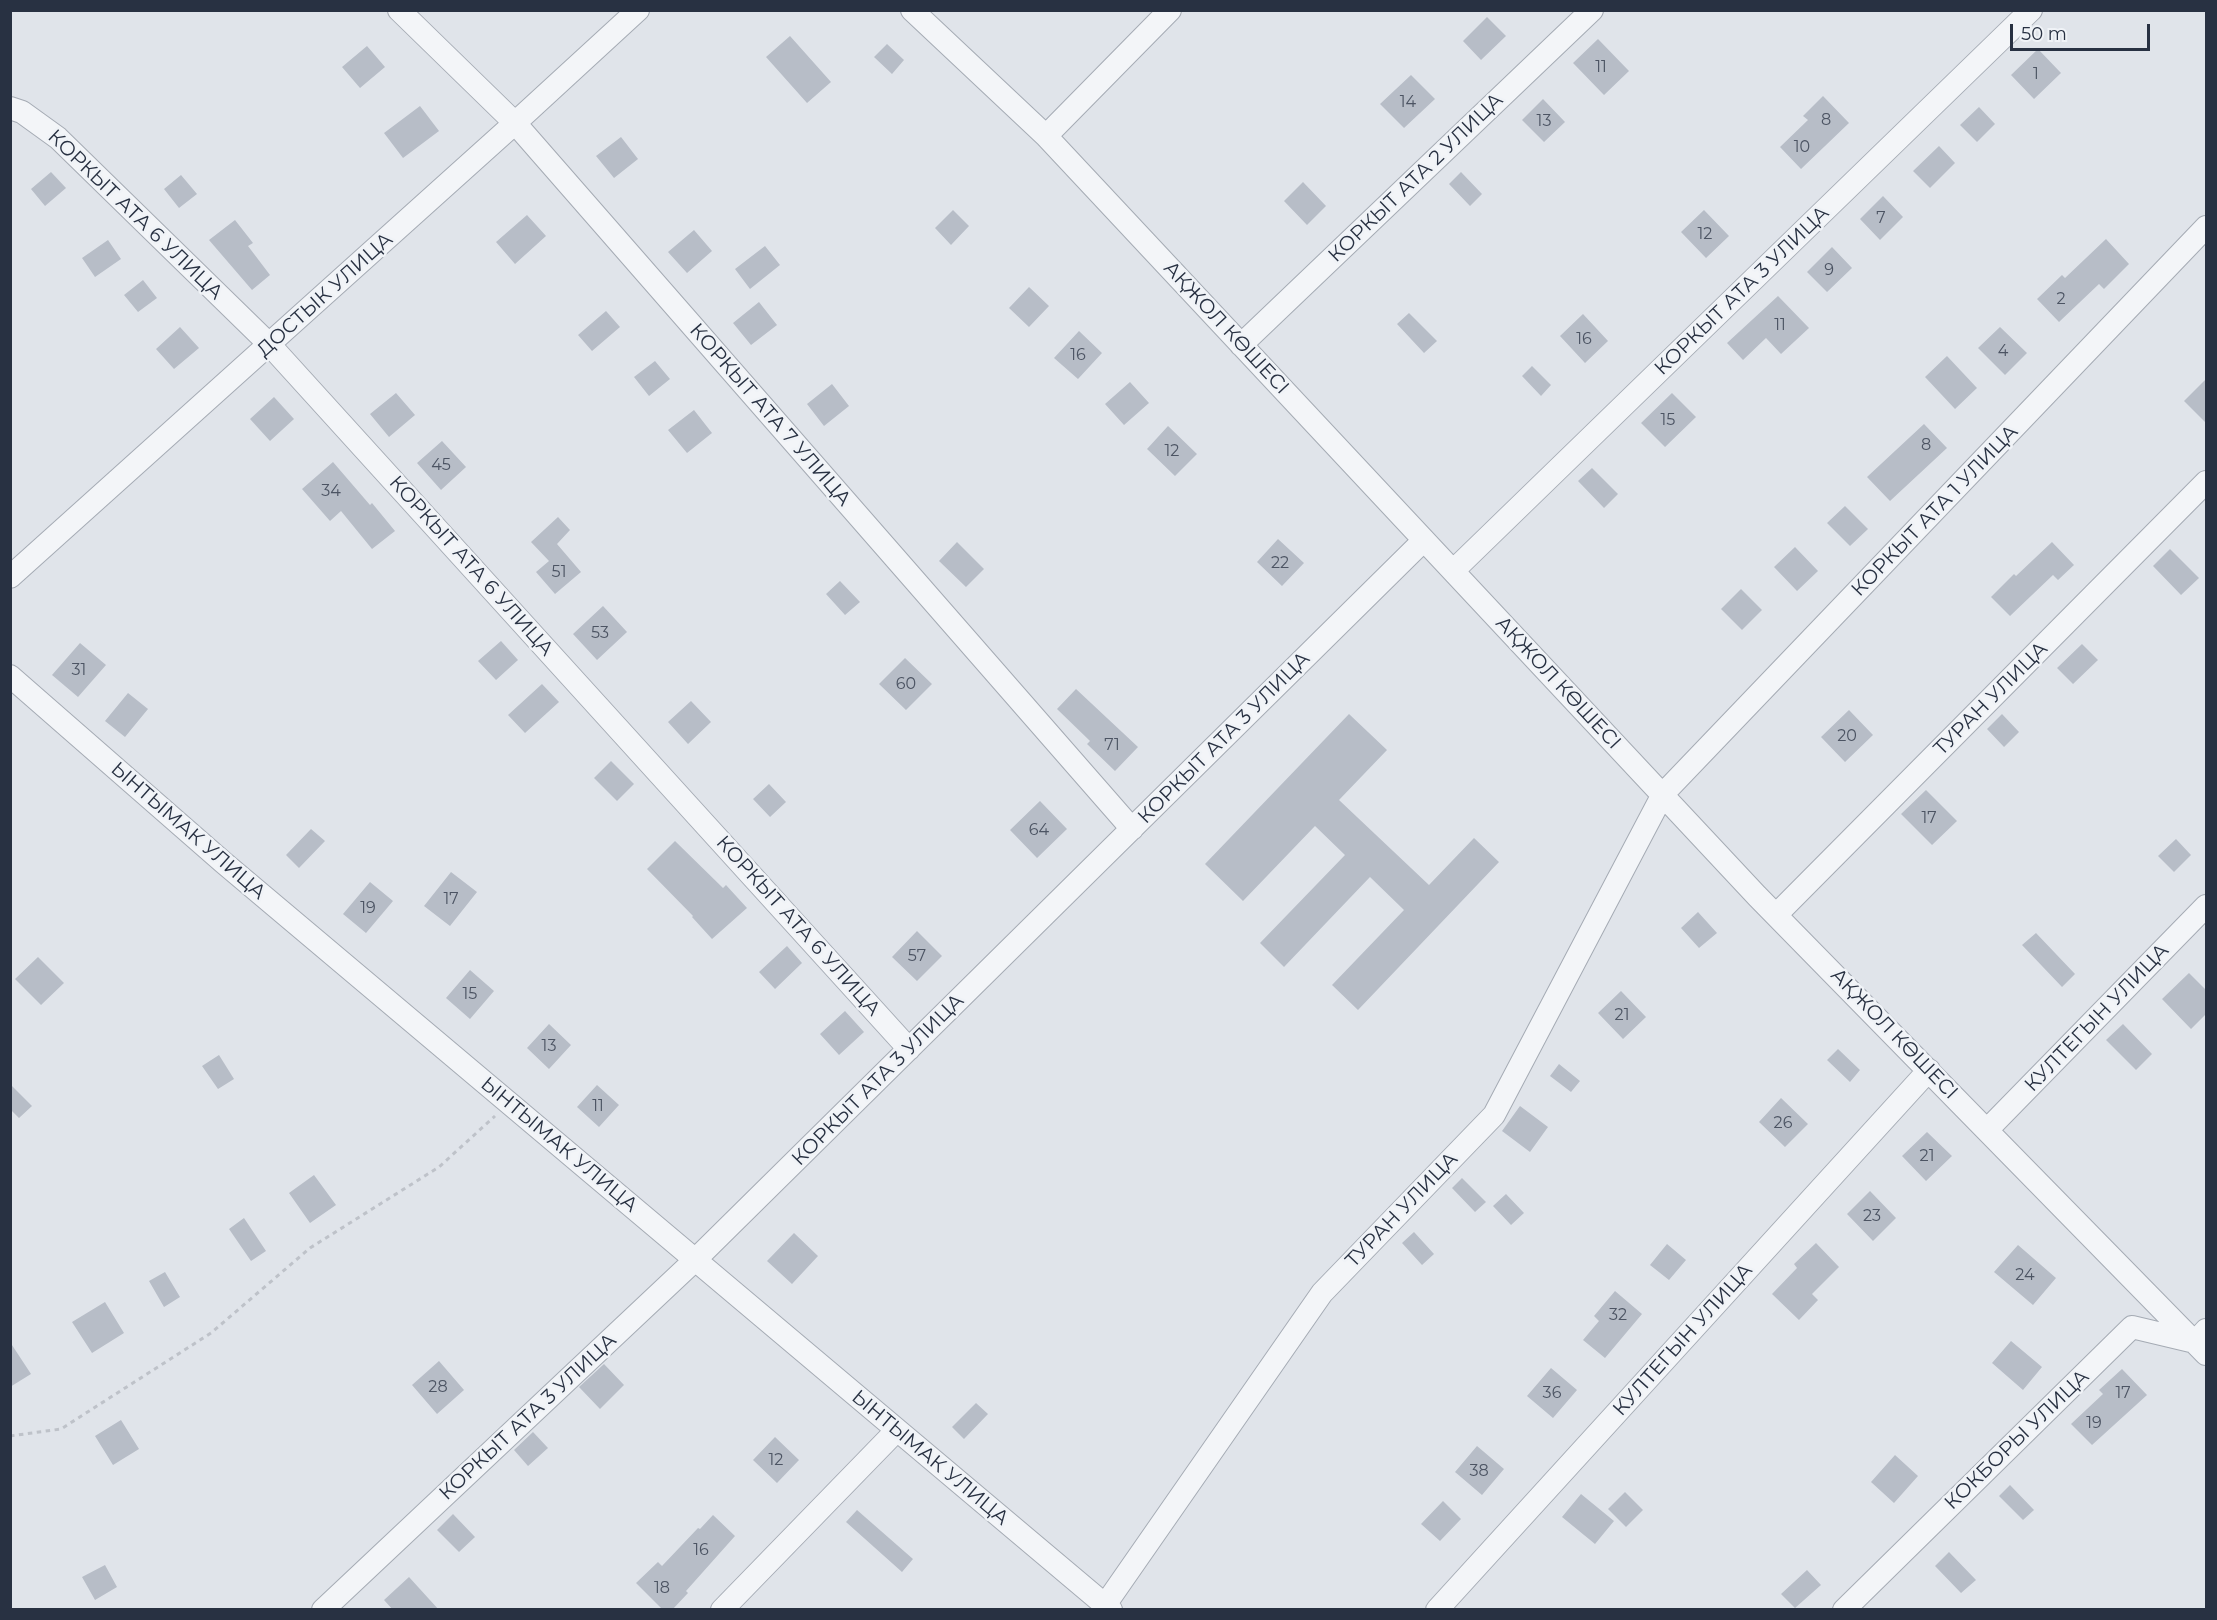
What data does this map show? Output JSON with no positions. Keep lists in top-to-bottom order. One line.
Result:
{"streets":{"street":["КОРКЫТ АТА 2 УЛИЦА","КОРКЫТ АТА 6 УЛИЦА","КОРКЫТ АТА 3 УЛИЦА","ДОСТЫК УЛИЦА","АҚЖОЛ КӨШЕСІ","КОРКЫТ АТА 7 УЛИЦА","КОРКЫТ АТА 1 УЛИЦА","ТУРАН УЛИЦА","ЫНТЫМАК УЛИЦА","КУЛТЕГЫН УЛИЦА","КОКБОРЫ УЛИЦА"]},"crossings":[["КОРКЫТ АТА 2 УЛИЦА","АҚЖОЛ КӨШЕСІ"],["КОРКЫТ АТА 6 УЛИЦА","КОРКЫТ АТА 3 УЛИЦА"],["КОРКЫТ АТА 6 УЛИЦА","ДОСТЫК УЛИЦА"],["КОРКЫТ АТА 3 УЛИЦА","АҚЖОЛ КӨШЕСІ"],["КОРКЫТ АТА 3 УЛИЦА","КОРКЫТ АТА 7 УЛИЦА"],["КОРКЫТ АТА 3 УЛИЦА","ЫНТЫМАК УЛИЦА"],["ДОСТЫК УЛИЦА","КОРКЫТ АТА 7 УЛИЦА"],["АҚЖОЛ КӨШЕСІ","КОРКЫТ АТА 1 УЛИЦА"],["АҚЖОЛ КӨШЕСІ","ТУРАН УЛИЦА"],["АҚЖОЛ КӨШЕСІ","КУЛТЕГЫН УЛИЦА"],["АҚЖОЛ КӨШЕСІ","КОКБОРЫ УЛИЦА"],["КОРКЫТ АТА 1 УЛИЦА","ТУРАН УЛИЦА"],["ТУРАН УЛИЦА","ЫНТЫМАК УЛИЦА"]],"house_numbers":["11","1","14","8","13","10","7","12","9","2","11","16","4","16","15","8","12","45","34","22","51","53","31","60","20","71","17","64","17","19","57","15","21","13","11","26","21","23","24","32","28","36","17","19","12","38","16","18"],"scale_bar":"50 m"}
